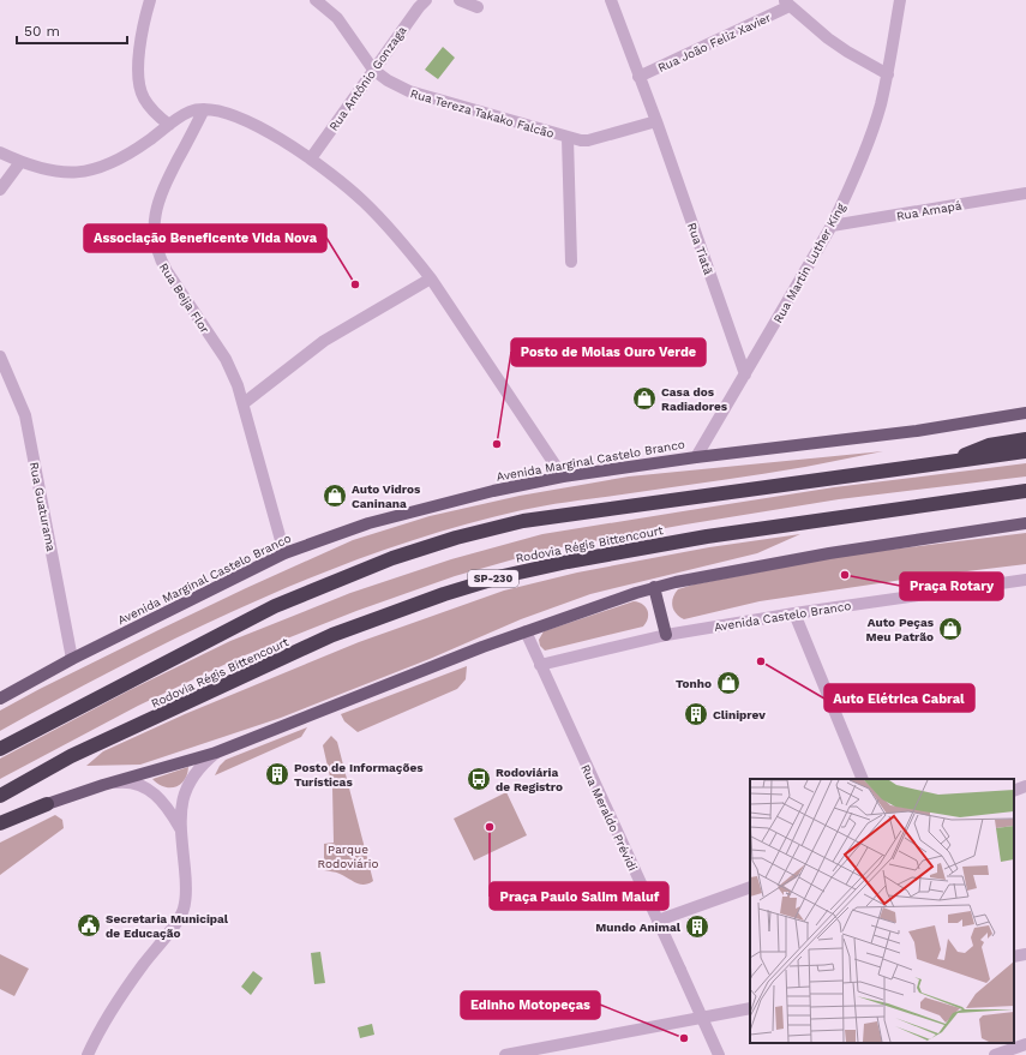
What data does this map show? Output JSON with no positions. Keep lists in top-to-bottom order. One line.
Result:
{"streets":{"highway":["Rodovia Régis Bittencourt","SP-230"],"main road":["Avenida Marginal Castelo Branco"],"street":["Rua João Feliz Xavier","Rua Antônio Gonzaga","Rua Tereza Takako Falcão","Rua Amapá","Rua Tiatã","Rua Martin Luther King","Rua Beija Flor","Rua Guaturama","Avenida Castelo Branco","Rua Meraldo Prévidi"]},"crossings":[["Rua João Feliz Xavier","Rua Tiatã"],["Rua Antônio Gonzaga","Rua Tereza Takako Falcão"],["Rua Tereza Takako Falcão","Rua Tiatã"],["Rua Amapá","Rua Martin Luther King"],["Rua Tiatã","Rua Martin Luther King"],["Rua Martin Luther King","Avenida Marginal Castelo Branco"],["Rua Beija Flor","Avenida Marginal Castelo Branco"],["Avenida Marginal Castelo Branco","Rua Guaturama"],["Avenida Castelo Branco","Rua Meraldo Prévidi"]],"parks":["Parque Rodoviário"],"places":{"other":["Associação Beneficente Vida Nova","Posto de Molas Ouro Verde","Praça Rotary","Auto Elétrica Cabral","Praça Paulo Salim Maluf","Edinho Motopeças"],"shop":["Casa dos Radiadores","Auto Vidros Caninana","Auto Peças Meu Patrão","Tonho"],"building":["Cliniprev","Posto de Informações Turísticas","Mundo Animal"],"bus stop":["Rodoviária de Registro"],"public building":["Secretaria Municipal de Educação"]},"scale_bar":"50 m"}
